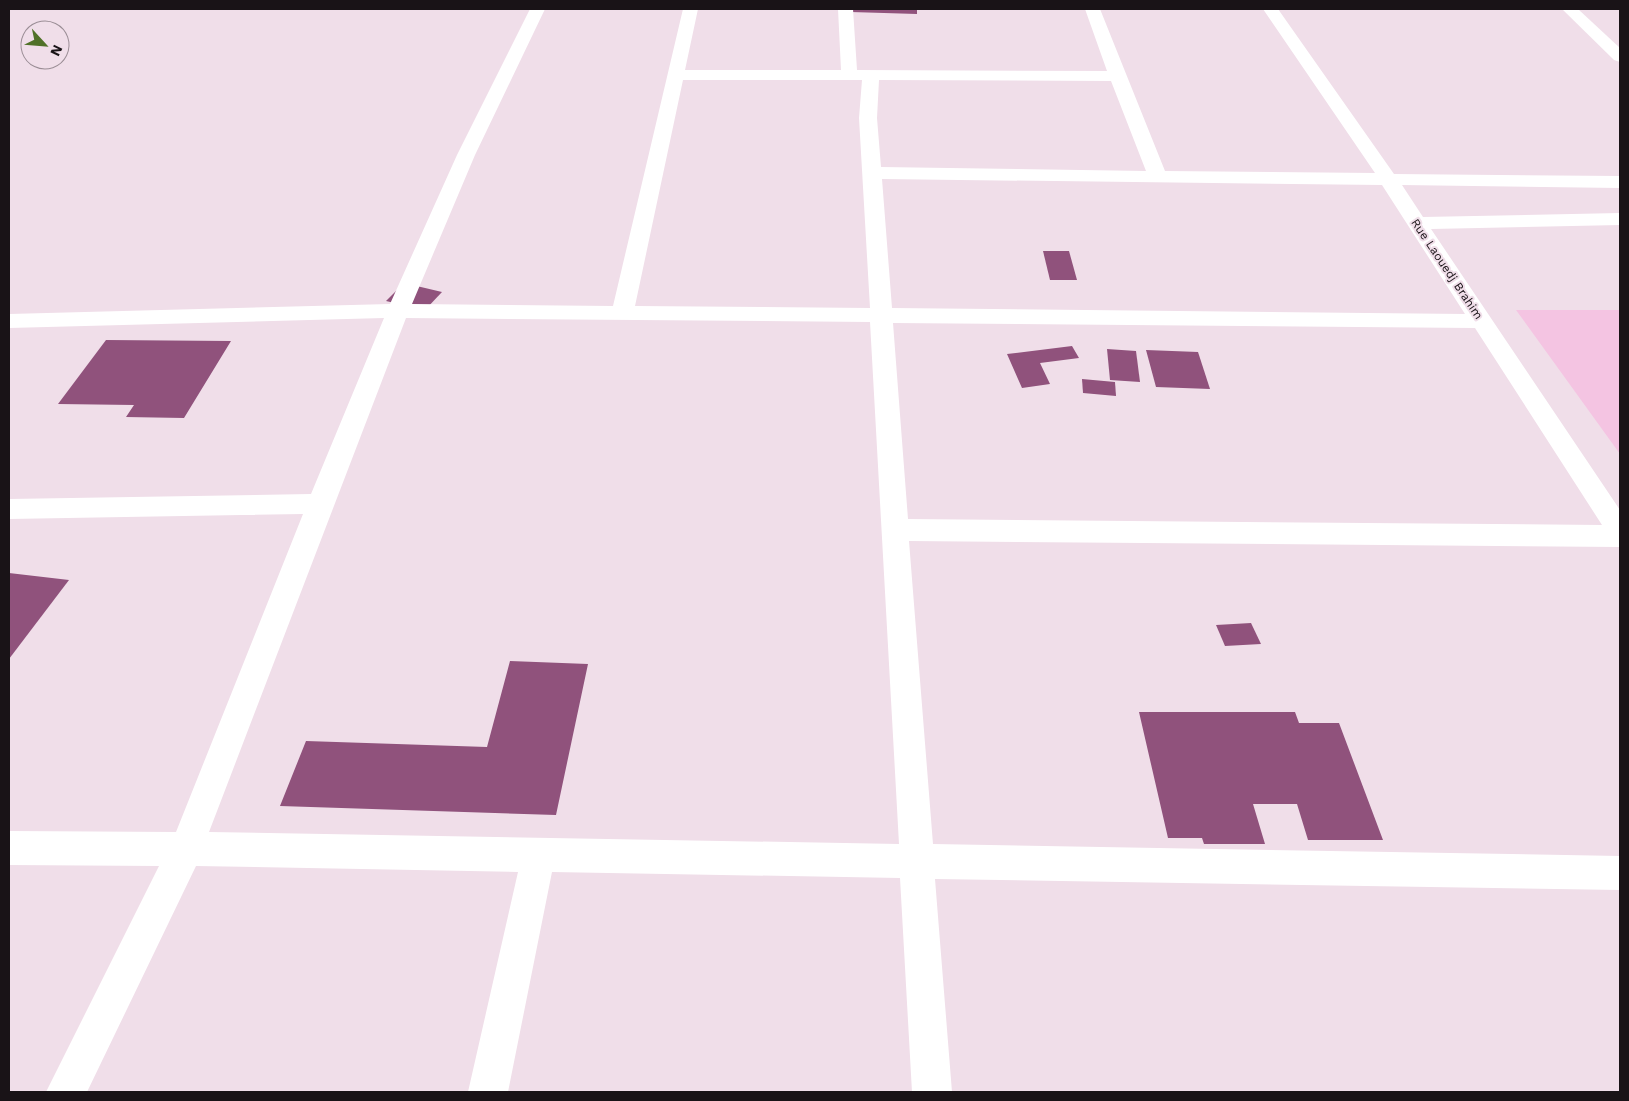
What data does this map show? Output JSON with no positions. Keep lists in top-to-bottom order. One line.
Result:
{"streets":{"street":["Rue Laouedj Brahim"]},"north":"bottom right"}
